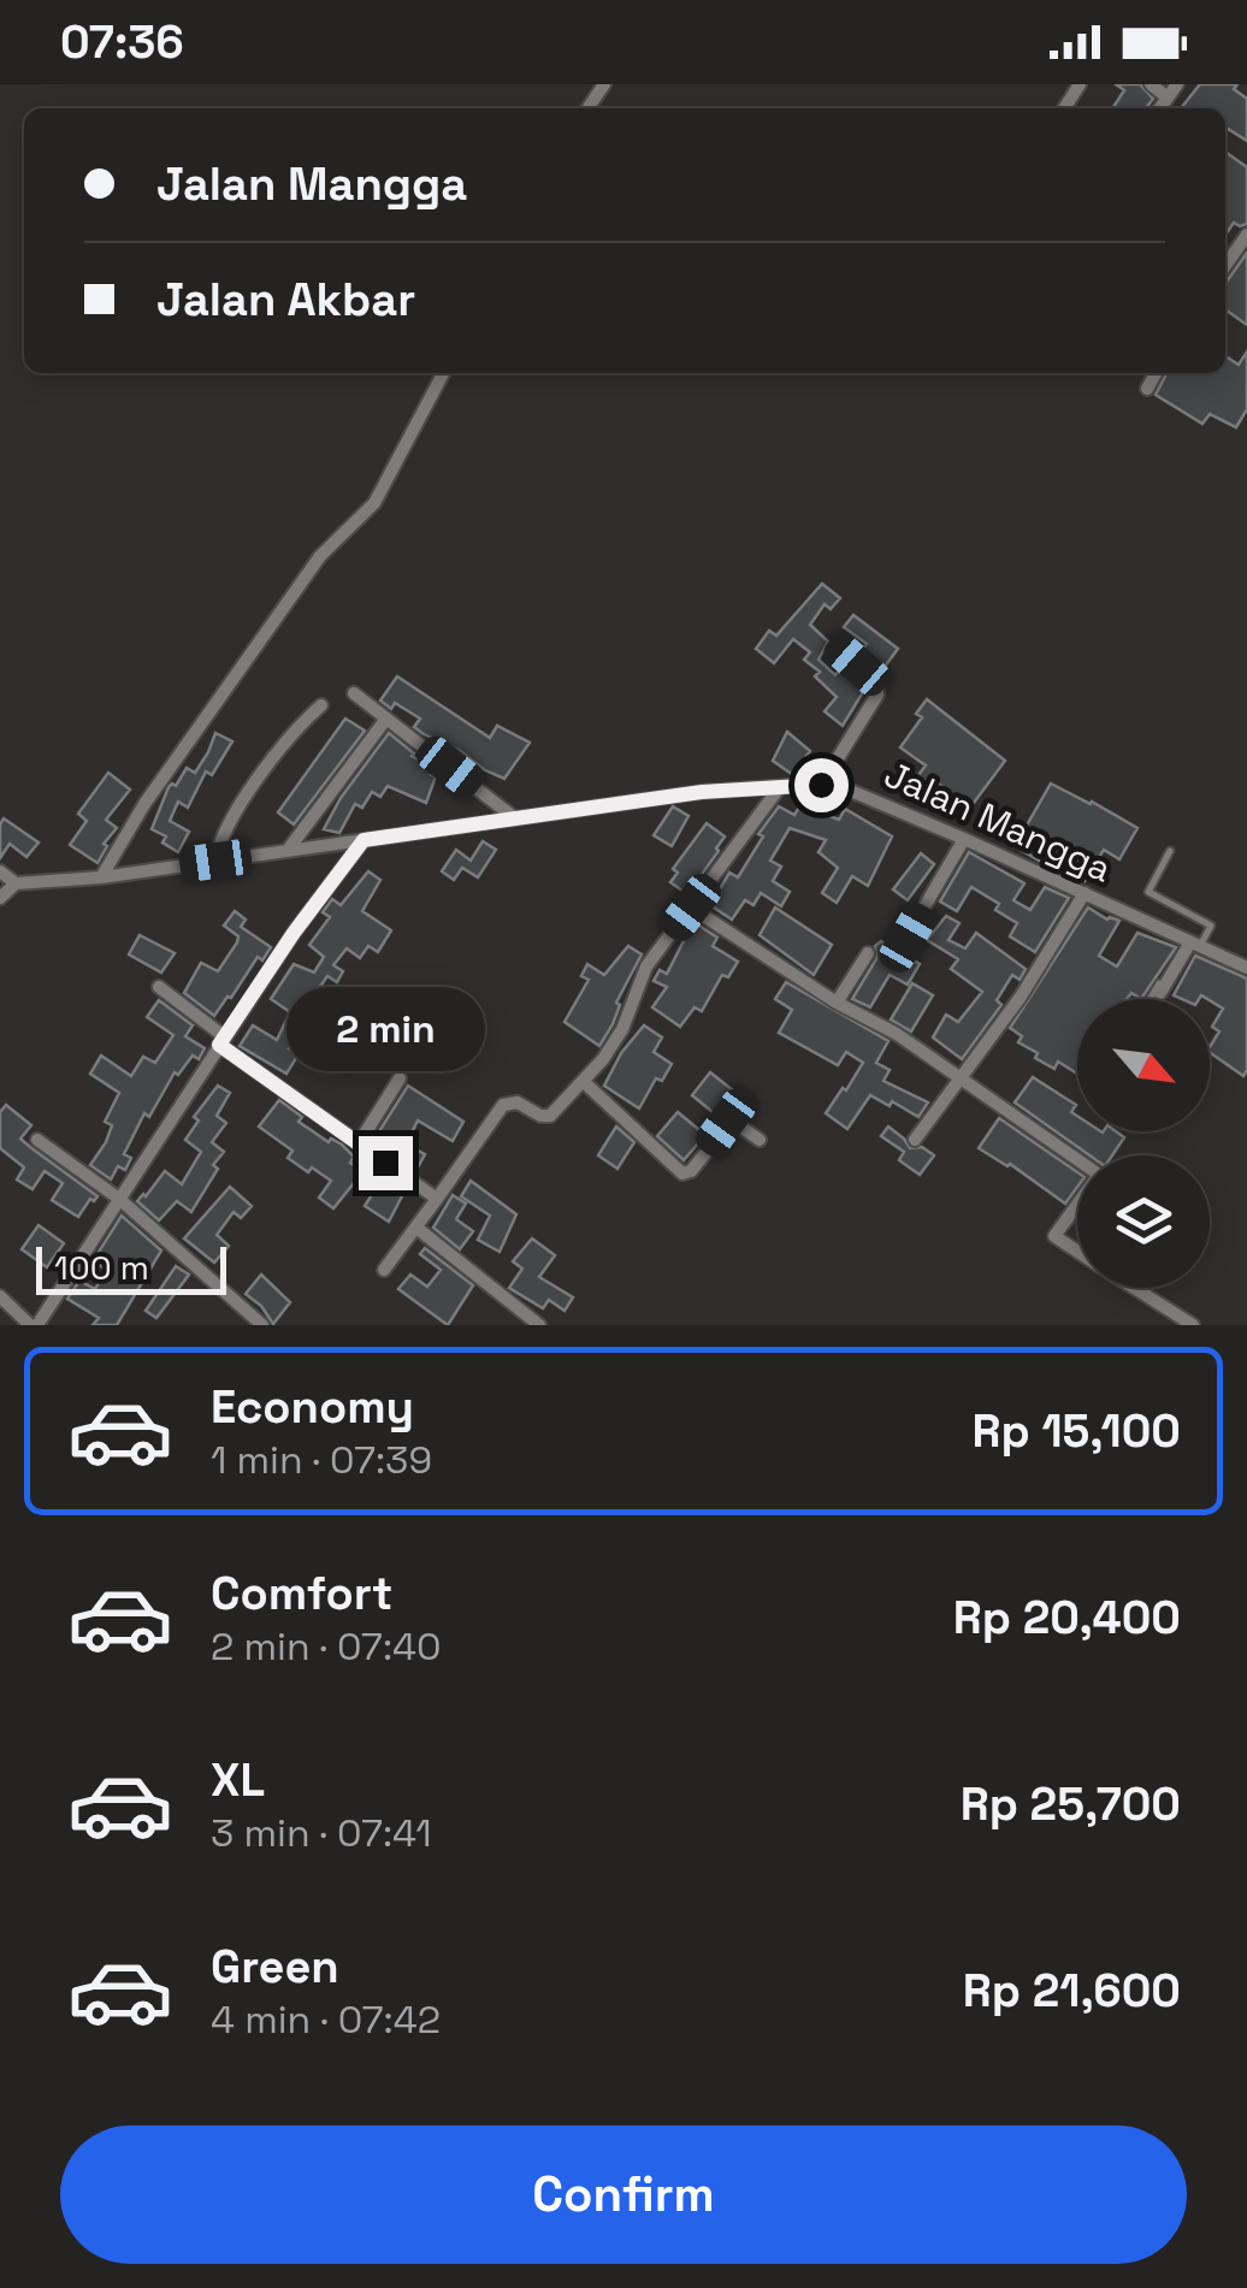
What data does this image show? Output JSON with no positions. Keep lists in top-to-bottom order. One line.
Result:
{"streets":{"street":["Jalan Mangga"]},"scale_bar":"100 m","north":"bottom right","page":{"status":"07:36","banner":["Jalan Mangga","Jalan Akbar"],"bubble":"2 min","scale":"100 m","list":[{"name":"Economy","note":"1 min · 07:39","value":"Rp 15,100"},{"name":"Comfort","note":"2 min · 07:40","value":"Rp 20,400"},{"name":"XL","note":"3 min · 07:41","value":"Rp 25,700"},{"name":"Green","note":"4 min · 07:42","value":"Rp 21,600"}],"buttons":"Confirm"}}
